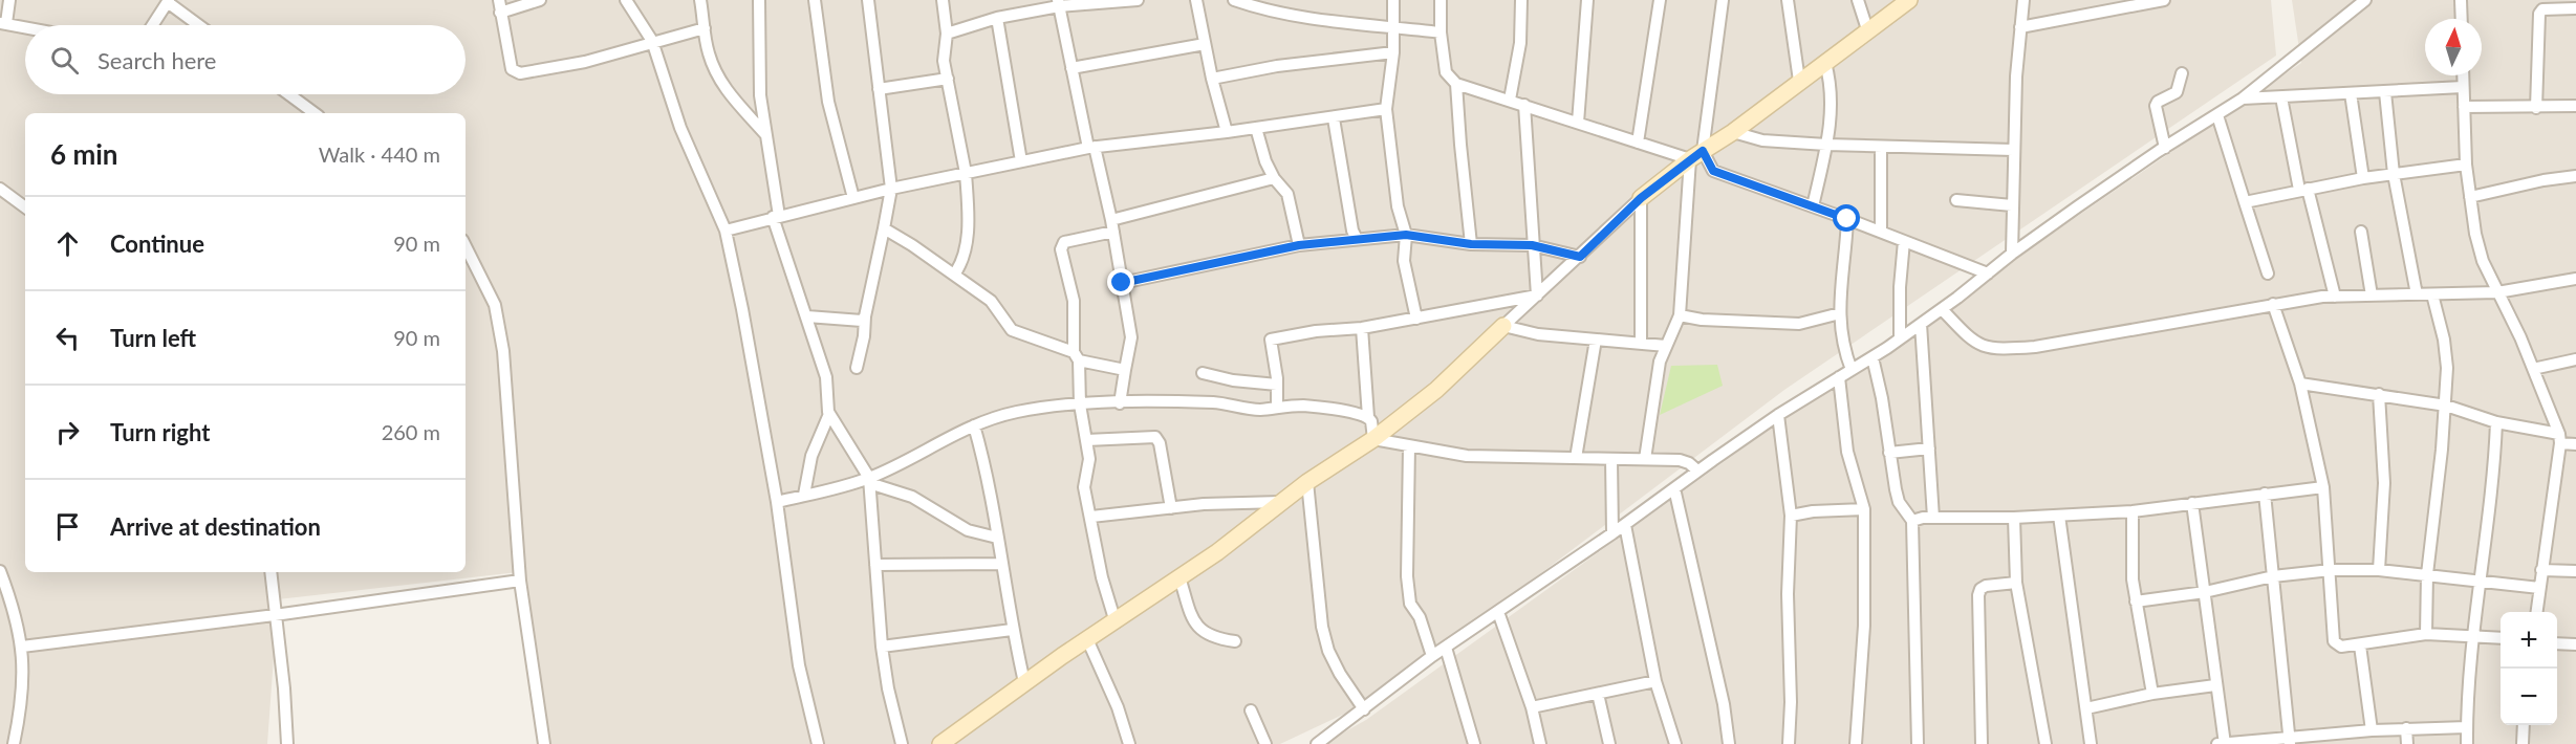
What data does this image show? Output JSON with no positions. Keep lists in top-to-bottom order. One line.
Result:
{"north":"top","page":{"search":"Search here","heading":["6 min","Walk · 440 m"],"list":[["Continue","90 m"],["Turn left","90 m"],["Turn right","260 m"],"Arrive at destination"],"map_buttons":["+","−"]}}
